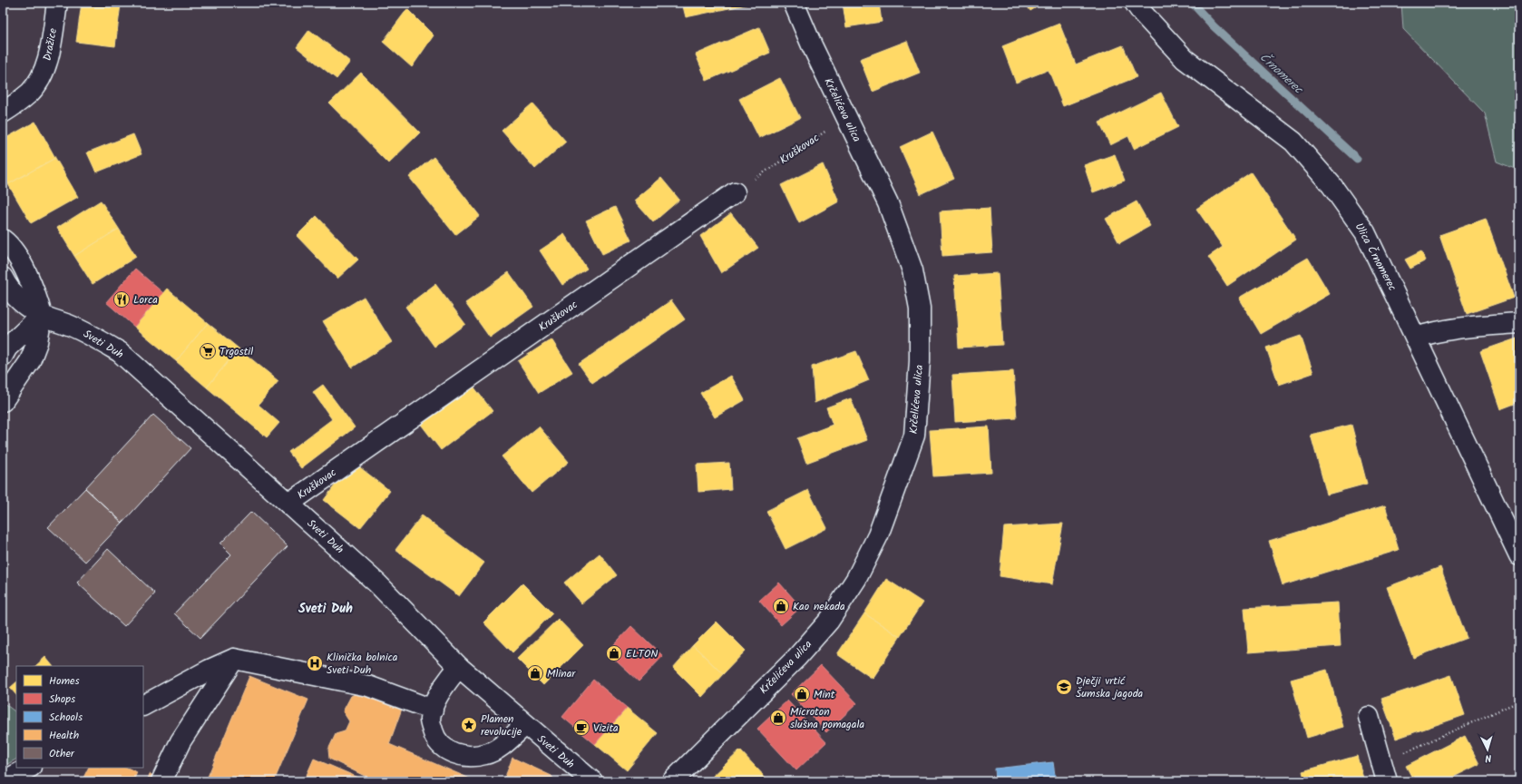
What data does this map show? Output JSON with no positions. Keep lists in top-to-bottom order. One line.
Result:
{"streets":{"street":["Dražice","Krčelićeva ulica","Kruškovac","Ulica Črnomerec","Sveti Duh"]},"crossings":[["Kruškovac","Sveti Duh"]],"districts":["Sveti Duh"],"water":["Črnomerec"],"places":{"restaurant":["Lorca"],"supermarket":["Trgostil"],"shop":["Kao nekada","ELTON","Mlinar","Mint","Microton slušna pomagala"],"hospital":["Klinička bolnica Sveti Duh"],"school or university":["Dječji vrtić Šumska jagoda"],"place":["Plamen revolucije"],"cafe":["Vizita"]},"legend":["Homes","Shops","Schools","Health","Other"],"north":"bottom"}
